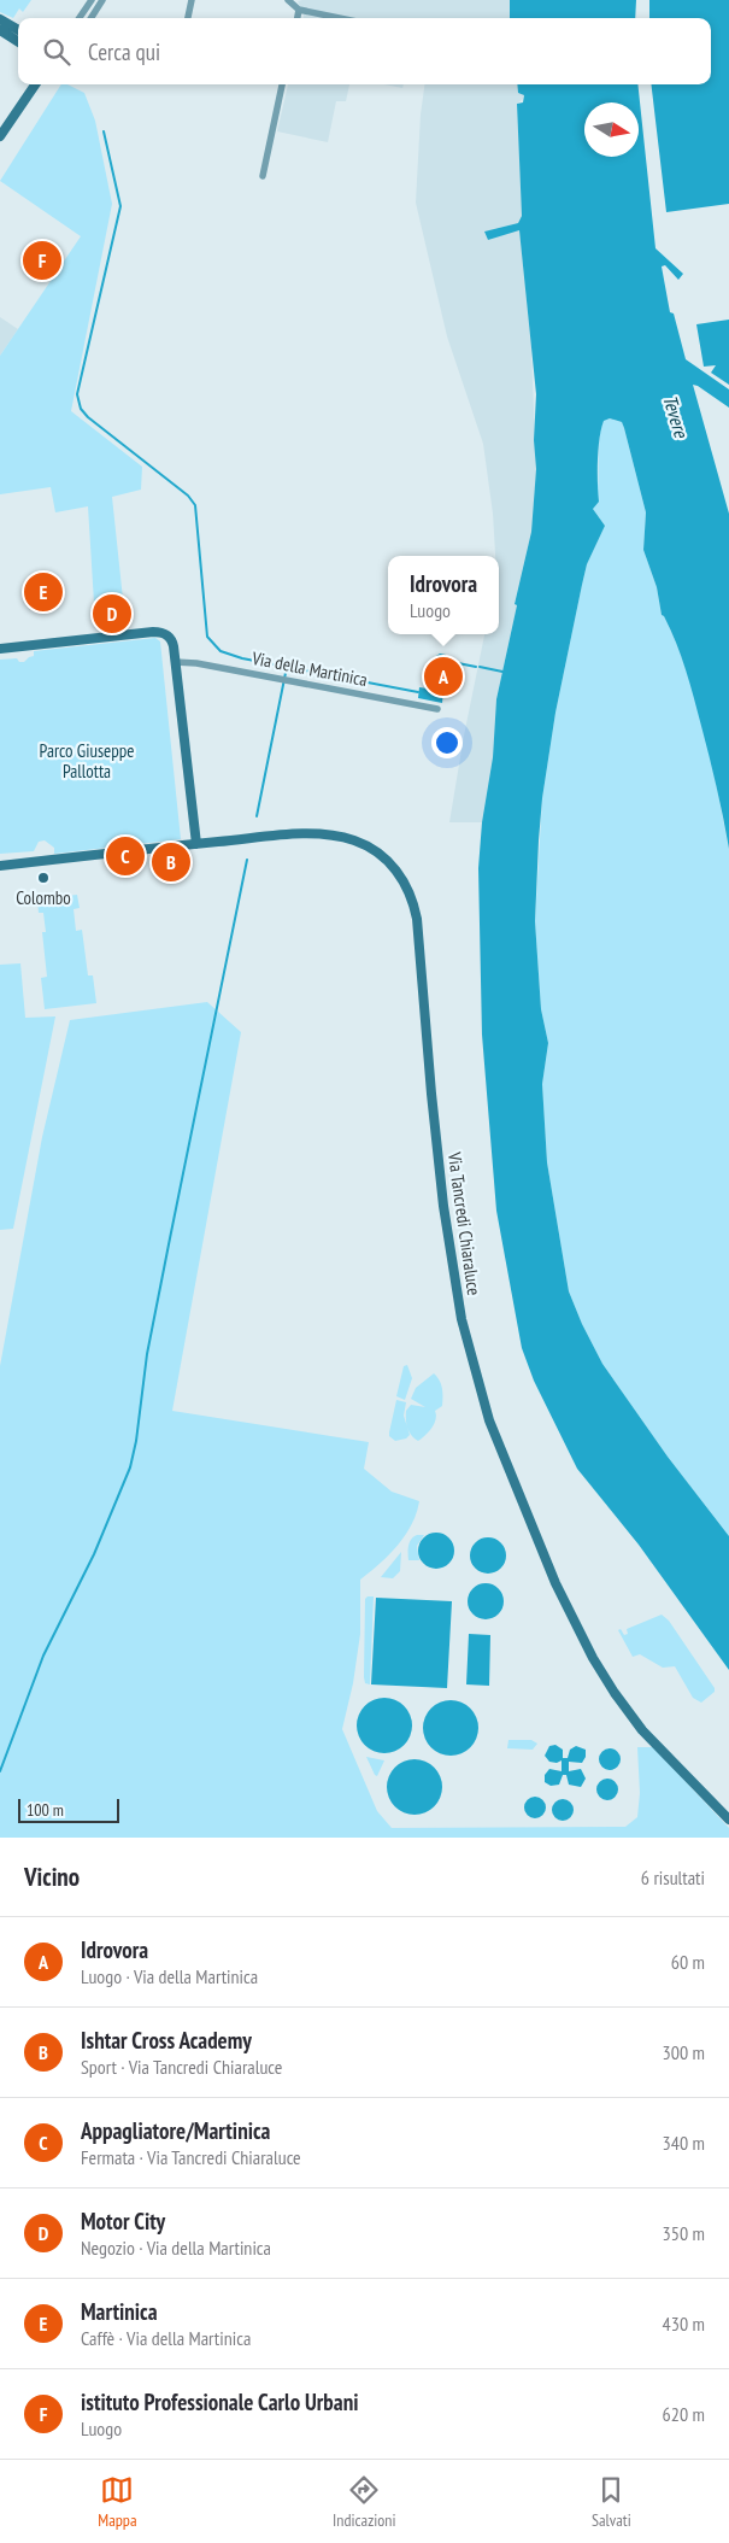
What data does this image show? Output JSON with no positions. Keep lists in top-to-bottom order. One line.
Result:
{"streets":{"street":["Via della Martinica","Via Tancredi Chiaraluce"]},"water":["Tevere"],"parks":["Parco Giuseppe Pallotta"],"places":["Colombo"],"scale_bar":"100 m","north":"right","page":{"search":"Cerca qui","pins":["F","E","D","A","C","B"],"popup":["Idrovora","Luogo"],"scale":"100 m","heading":["Vicino","6 risultati"],"list":[{"mark":"A","name":"Idrovora","note":"Luogo · Via della Martinica","value":"60 m"},{"mark":"B","name":"Ishtar Cross Academy","note":"Sport · Via Tancredi Chiaraluce","value":"300 m"},{"mark":"C","name":"Appagliatore/Martinica","note":"Fermata · Via Tancredi Chiaraluce","value":"340 m"},{"mark":"D","name":"Motor City","note":"Negozio · Via della Martinica","value":"350 m"},{"mark":"E","name":"Martinica","note":"Caffè · Via della Martinica","value":"430 m"},{"mark":"F","name":"istituto Professionale Carlo Urbani","note":"Luogo","value":"620 m"}],"nav":["Mappa","Indicazioni","Salvati"]}}
